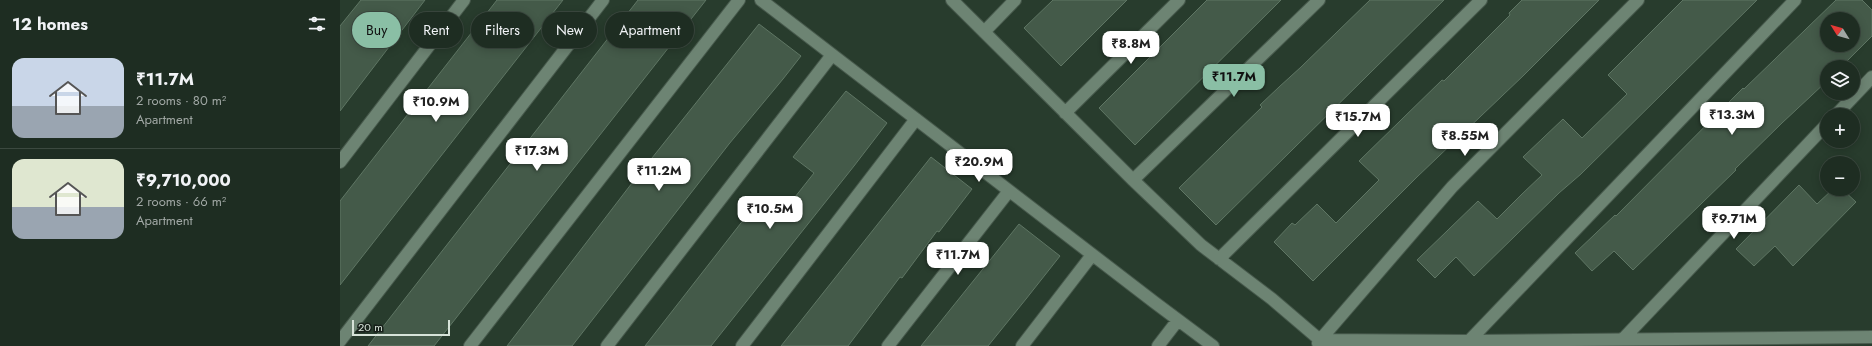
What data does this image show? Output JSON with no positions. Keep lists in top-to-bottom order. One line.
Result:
{"scale_bar":"20 m","north":"top left","page":{"heading":"12 homes","map_buttons":["+","−"],"chip":["Buy","Rent","Filters","New","Apartment"],"price":["₹8.8M","₹11.7M","₹10.9M","₹13.3M","₹15.7M","₹8.55M","₹17.3M","₹20.9M","₹11.2M","₹10.5M","₹9.71M","₹11.7M"],"list":[{"name":"₹11.7M","note":"2 rooms · 80 m² · Apartment"},{"name":"₹9,710,000","note":"2 rooms · 66 m² · Apartment"}],"scale":"20 m"}}
